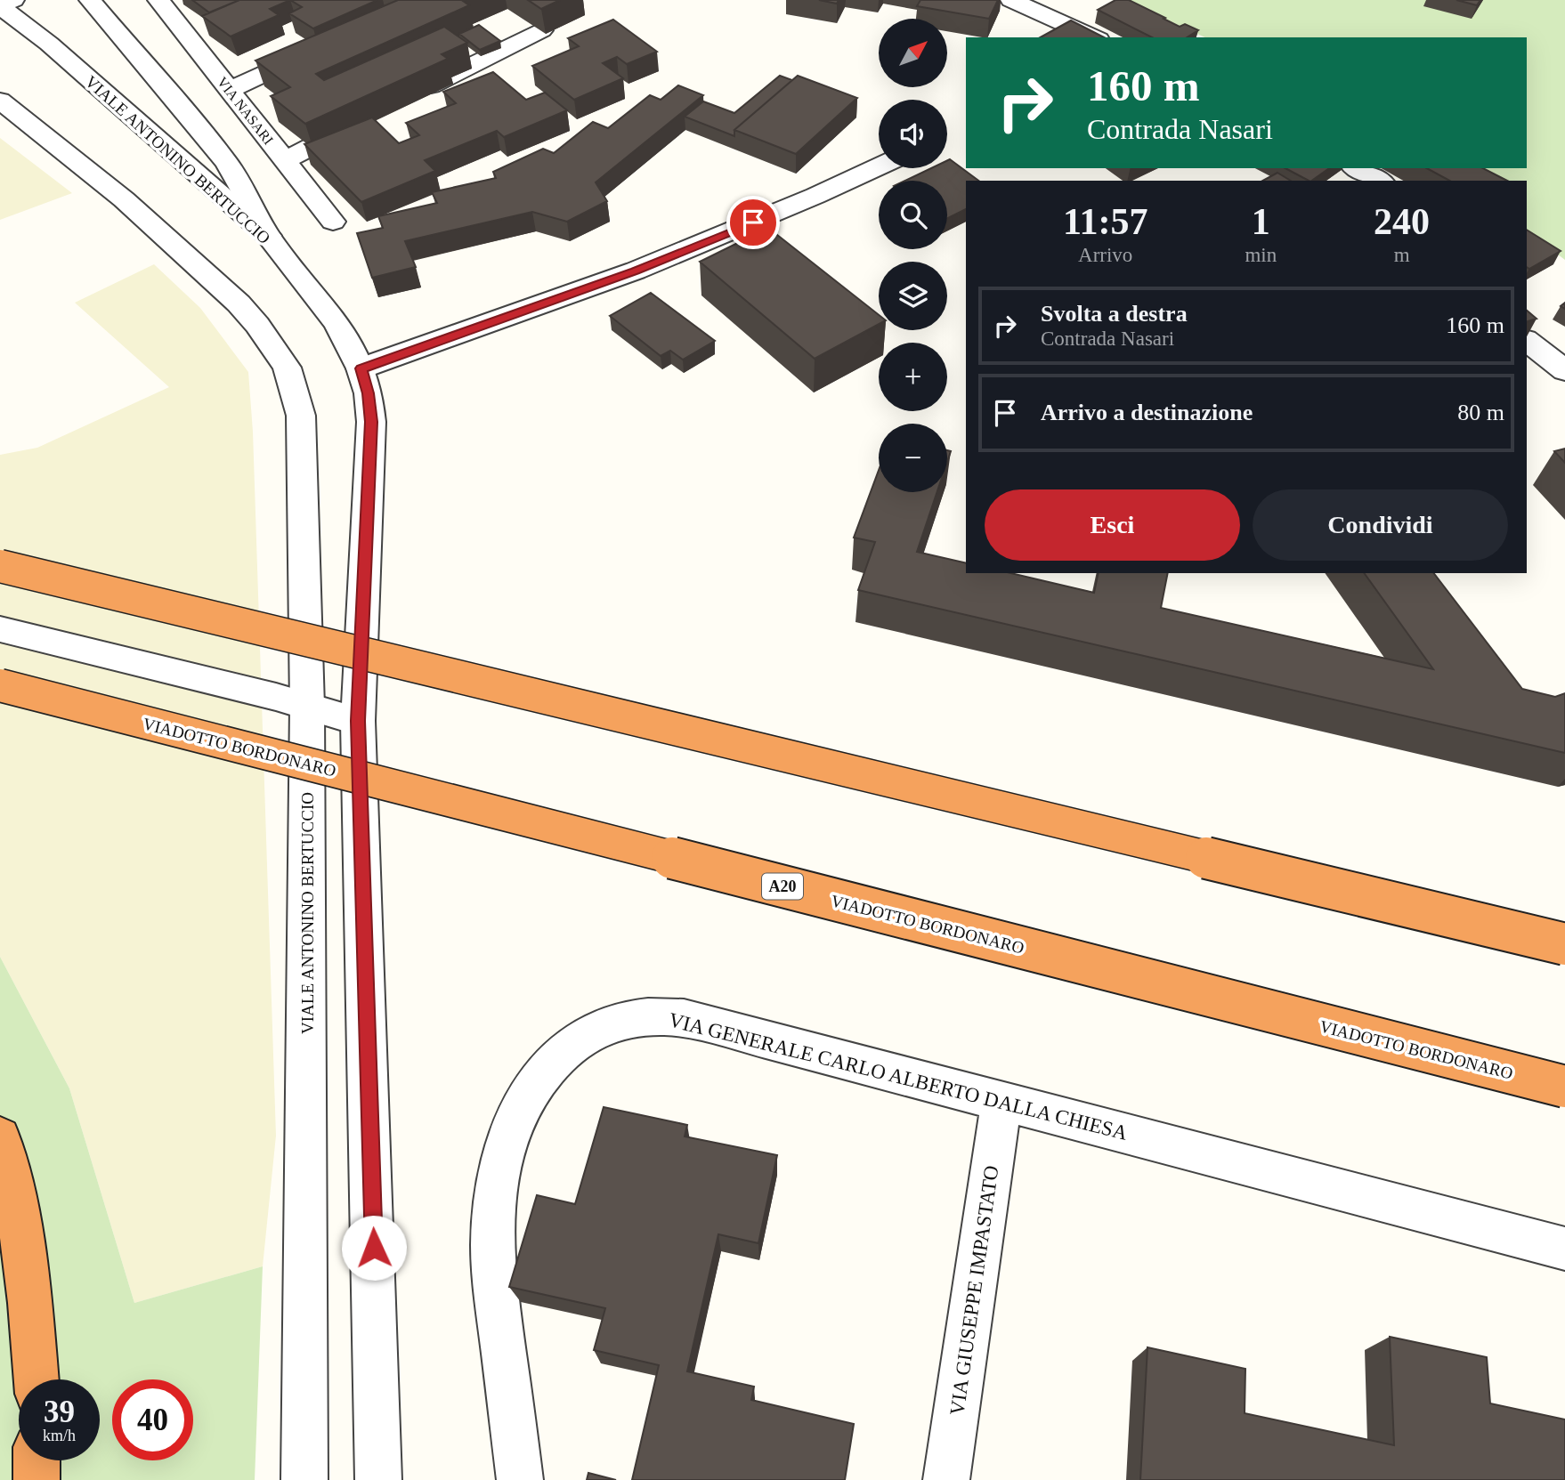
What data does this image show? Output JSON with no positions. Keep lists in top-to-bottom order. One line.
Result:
{"streets":{"highway":["VIADOTTO BORDONARO","A20"],"street":["VIA NASARI","VIALE ANTONINO BERTUCCIO","VIA GENERALE CARLO ALBERTO DALLA CHIESA","VIA GIUSEPPE IMPASTATO"]},"crossings":[["VIA GENERALE CARLO ALBERTO DALLA CHIESA","VIA GIUSEPPE IMPASTATO"]],"north":"top right","page":{"map_buttons":["+","−"],"turn":["160 m","Contrada Nasari"],"eta":["11:57","Arrivo","1","min","240","m"],"list":[{"name":"Svolta a destra","note":"Contrada Nasari","value":"160 m"},{"name":"Arrivo a destinazione","value":"80 m"}],"buttons":["Esci","Condividi"],"speed":"39 km/h","limit":"40"}}
